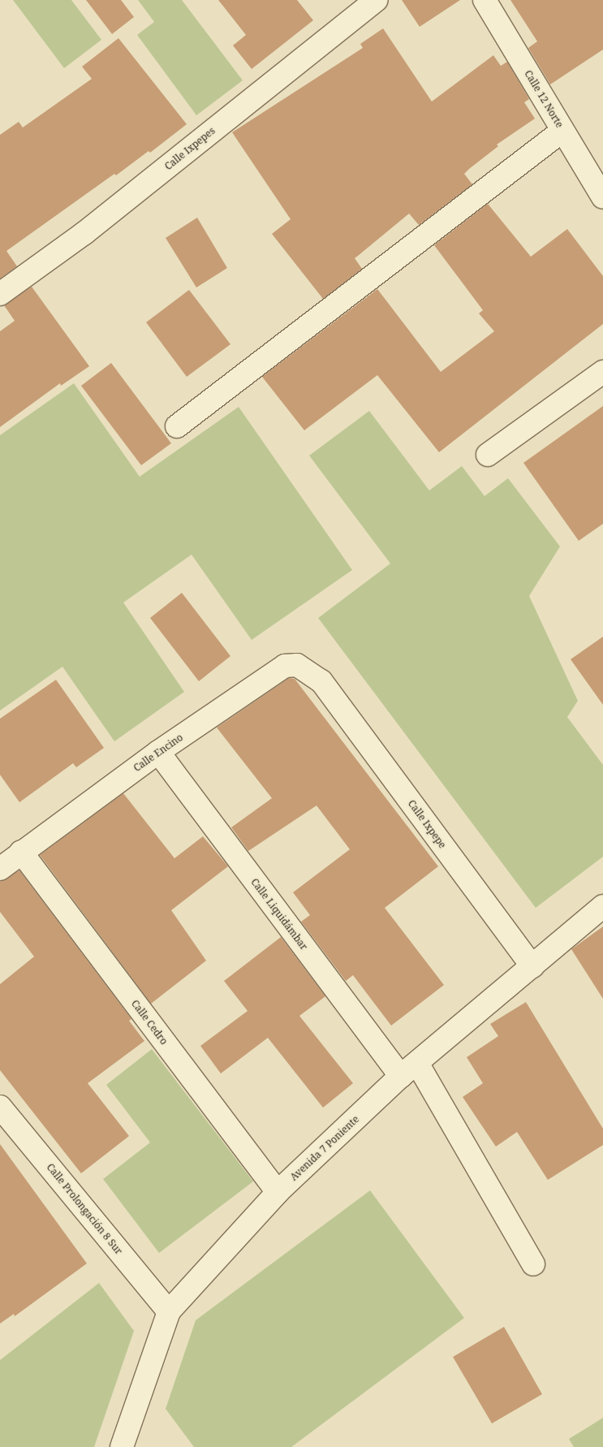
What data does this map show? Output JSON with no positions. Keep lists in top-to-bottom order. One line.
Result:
{"streets":{"street":["Calle 12 Norte","Calle Ixpepes","Calle Encino","Calle Ixpepe","Calle Liquidámbar","Calle Cedro","Avenida 7 Poniente","Calle Prolongación 8 Sur"]},"crossings":[["Calle Encino","Calle Ixpepe"],["Calle Encino","Calle Liquidámbar"],["Calle Encino","Calle Cedro"],["Calle Ixpepe","Avenida 7 Poniente"],["Calle Liquidámbar","Avenida 7 Poniente"],["Calle Cedro","Avenida 7 Poniente"],["Avenida 7 Poniente","Calle Prolongación 8 Sur"]]}
